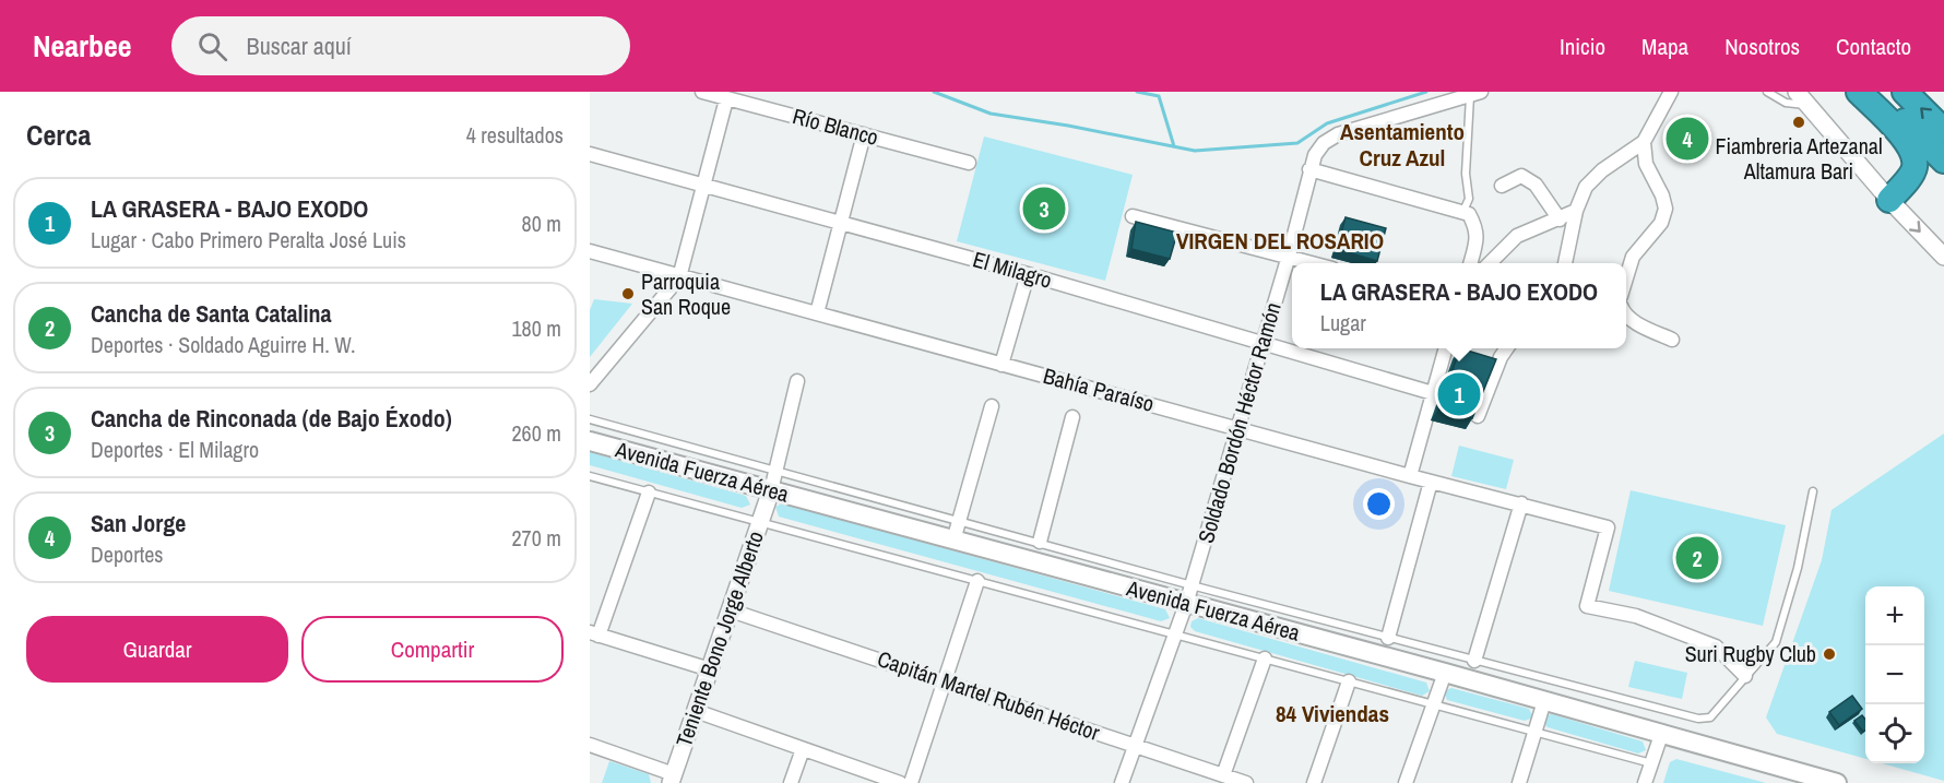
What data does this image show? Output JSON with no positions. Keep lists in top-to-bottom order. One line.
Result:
{"streets":{"main road":["Avenida Fuerza Aérea"],"street":["Río Blanco","El Milagro","Bahía Paraíso","Soldado Bordón Héctor Ramón","Teniente Bono Jorge Alberto","Capitán Martel Rubén Héctor"]},"crossings":[["El Milagro","Soldado Bordón Héctor Ramón"],["Bahía Paraíso","Soldado Bordón Héctor Ramón"],["Soldado Bordón Héctor Ramón","Avenida Fuerza Aérea"],["Soldado Bordón Héctor Ramón","Capitán Martel Rubén Héctor"],["Avenida Fuerza Aérea","Teniente Bono Jorge Alberto"],["Teniente Bono Jorge Alberto","Capitán Martel Rubén Héctor"]],"districts":["Asentamiento Cruz Azul","VIRGEN DEL ROSARIO","84 Viviendas"],"places":["Fiambreria Artezanal Altamura Bari","Parroquia San Roque","Suri Rugby Club"],"page":{"header":"Nearbee","search":"Buscar aquí","nav":["Inicio","Mapa","Nosotros","Contacto"],"heading":["Cerca","4 resultados"],"pins":["4","3","1","2"],"list":[{"mark":"1","name":"LA GRASERA - BAJO EXODO","note":"Lugar · Cabo Primero Peralta José Luis","value":"80 m"},{"mark":"2","name":"Cancha de Santa Catalina","note":"Deportes · Soldado Aguirre H. W.","value":"180 m"},{"mark":"3","name":"Cancha de Rinconada (de Bajo Éxodo)","note":"Deportes · El Milagro","value":"260 m"},{"mark":"4","name":"San Jorge","note":"Deportes","value":"270 m"}],"popup":["LA GRASERA - BAJO EXODO","Lugar"],"map_buttons":["+","−"],"buttons":["Guardar","Compartir"]}}
